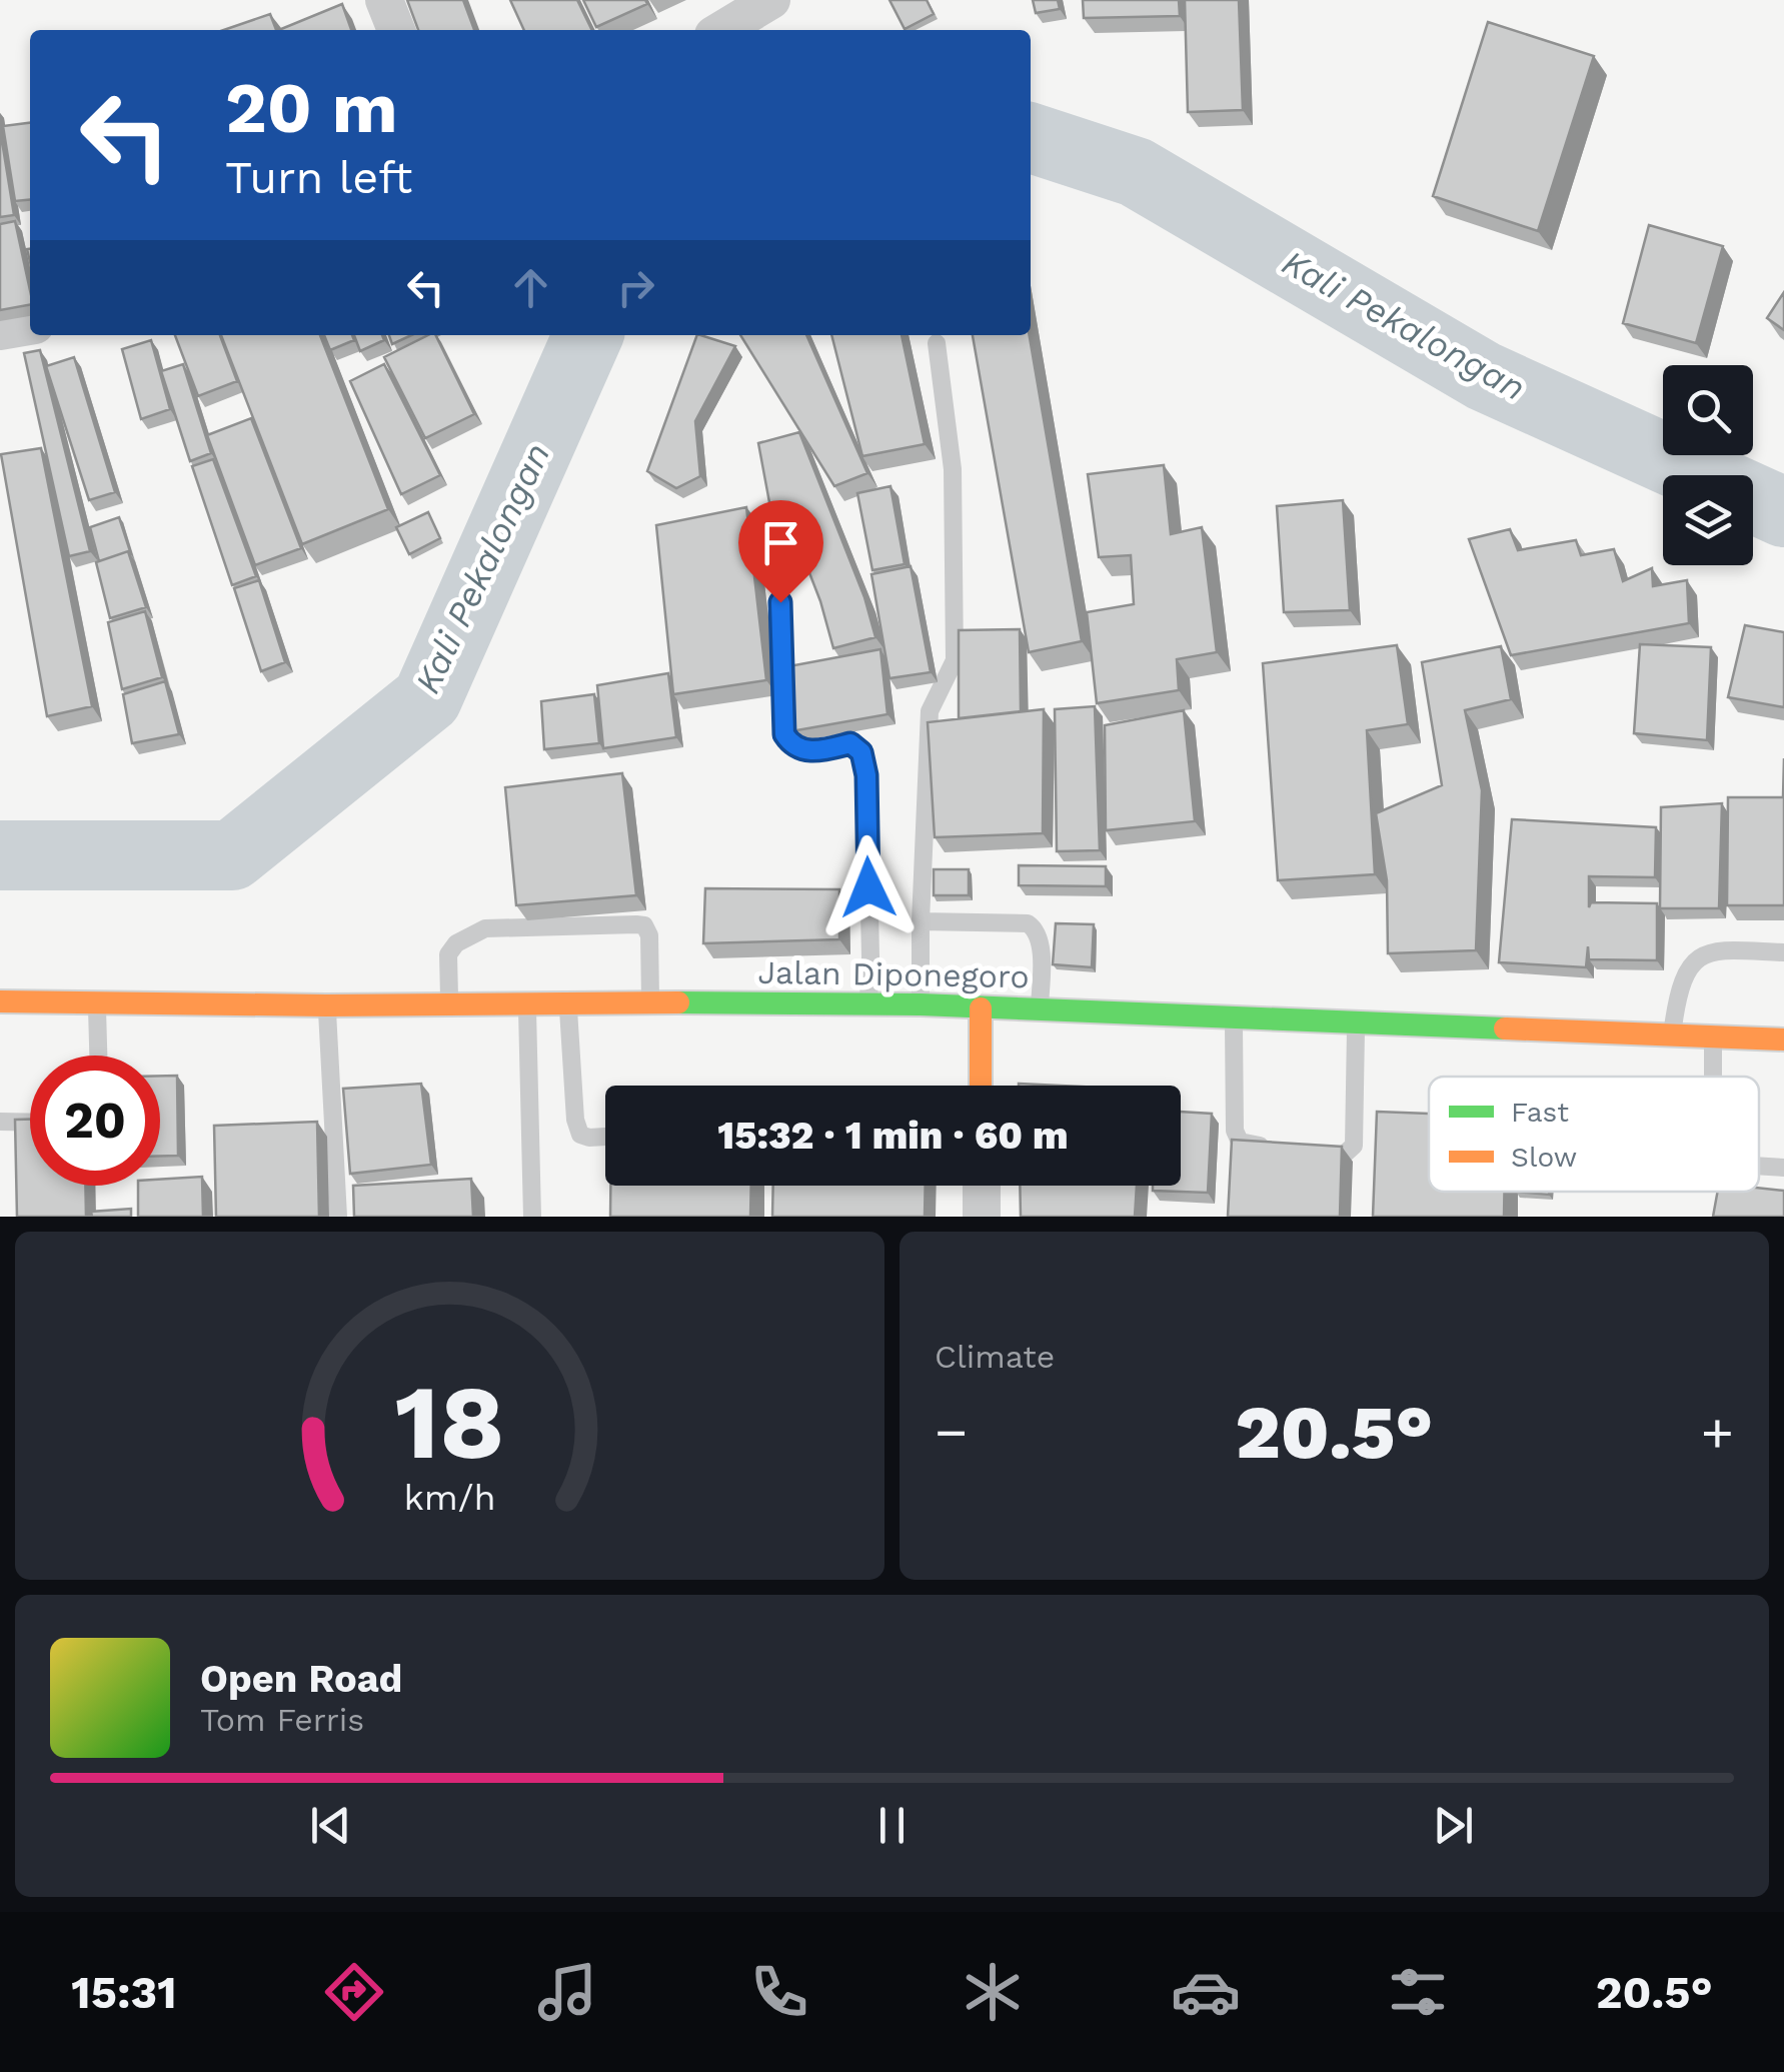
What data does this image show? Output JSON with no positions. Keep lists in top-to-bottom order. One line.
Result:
{"streets":{"main road":["Jalan Diponegoro"]},"water":["Kali Pekalongan"],"legend":["Fast","Slow"],"page":{"turn":["20 m","Turn left"],"limit":"20","trip":"15:32 · 1 min · 60 m","tile":"Climate","heat":["−","20.5°","+"],"song":["Open Road","Tom Ferris"],"tabs":["15:31","20.5°"],"gauge":["18","km/h"]}}
